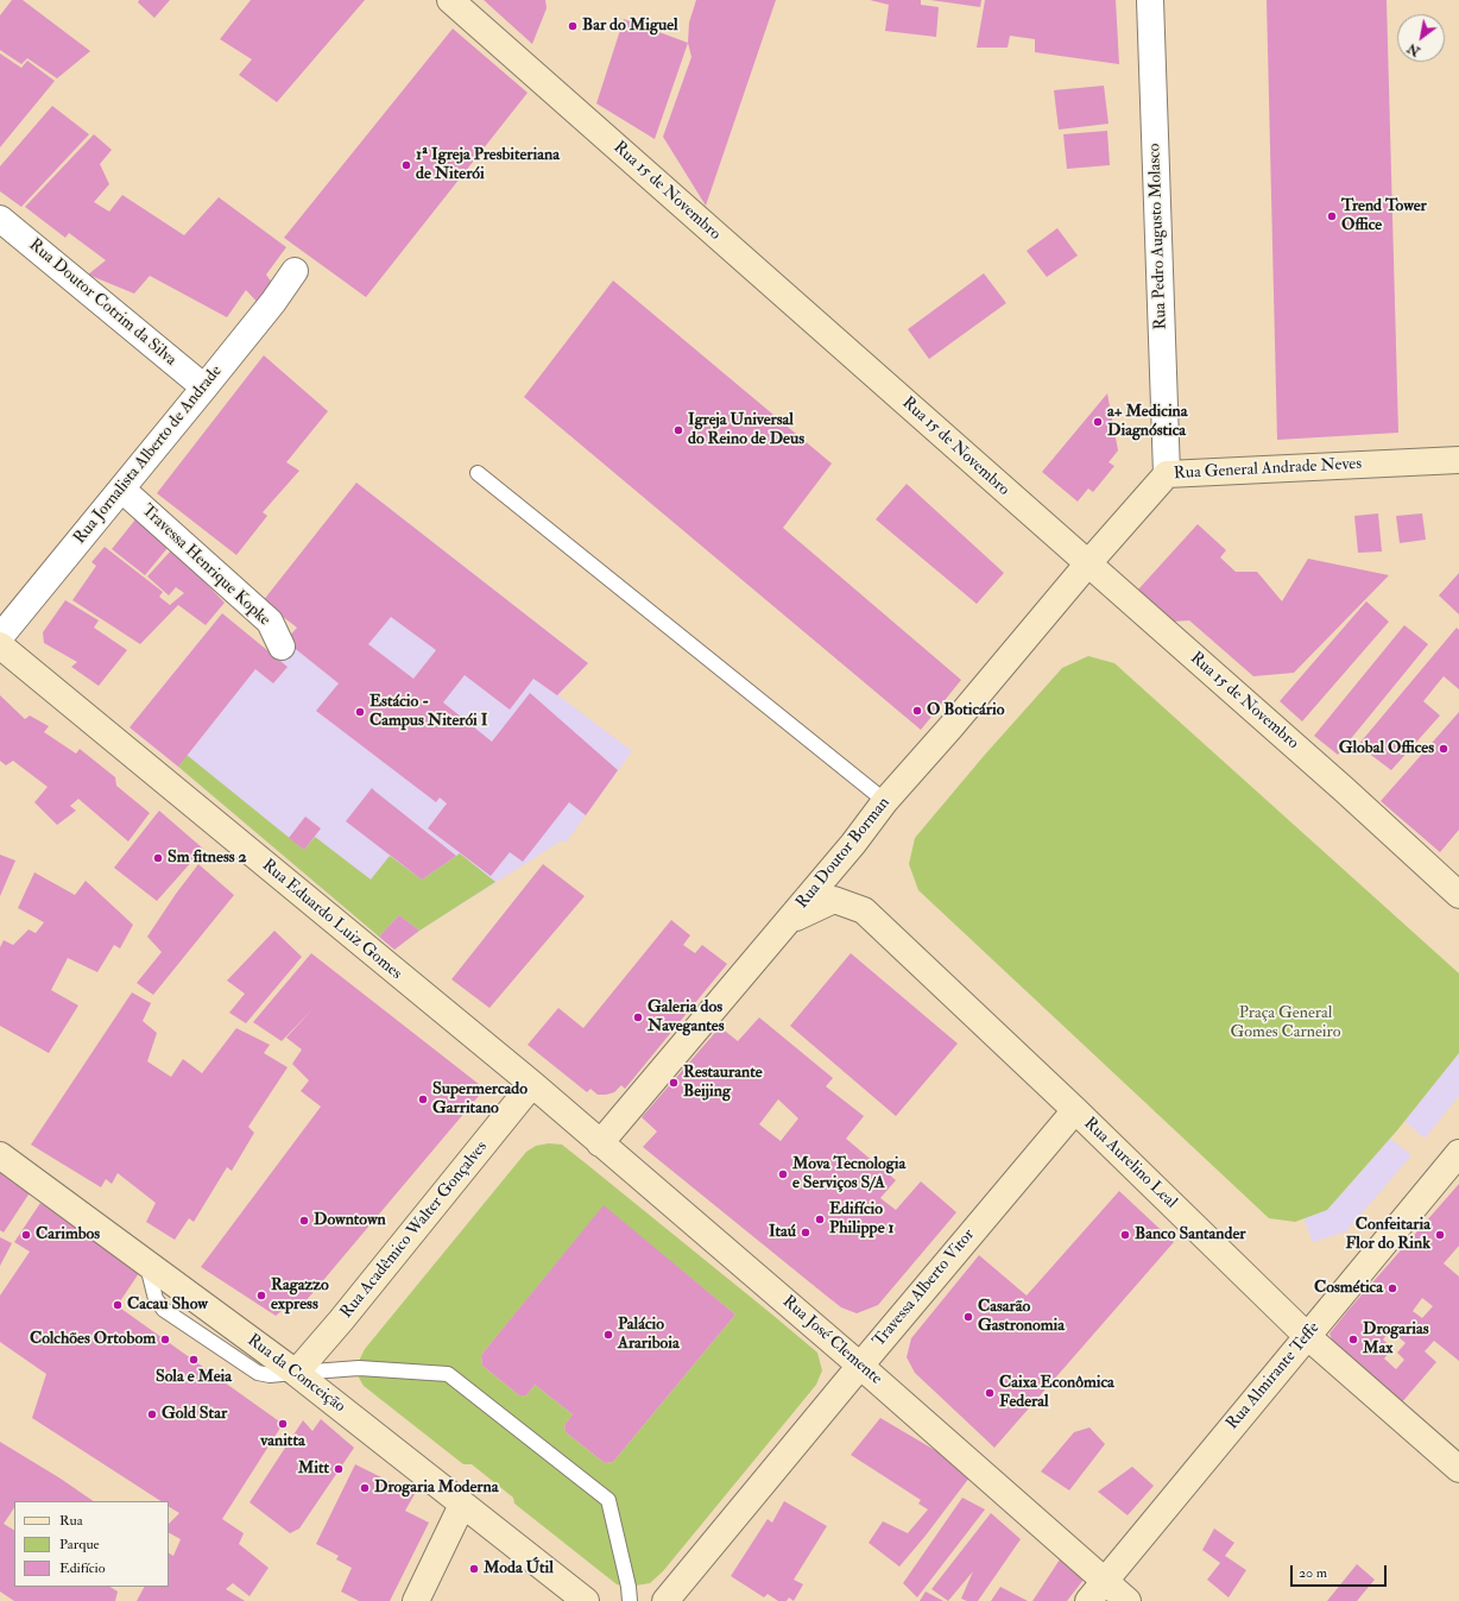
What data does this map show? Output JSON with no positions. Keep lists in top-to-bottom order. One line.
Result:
{"streets":{"street":["Rua 15 de Novembro","Rua Pedro Augusto Molasco","Rua Doutor Cotrim da Silva","Rua Jornalista Alberto de Andrade","Rua General Andrade Neves","Travessa Henrique Kopke","Rua Doutor Borman","Rua Eduardo Luiz Gomes","Rua Aurelino Leal","Rua Acadêmico Walter Gonçalves","Travessa Alberto Vitor","Rua José Clemente","Rua da Conceição","Rua Almirante Teffe"]},"crossings":[["Rua 15 de Novembro","Rua General Andrade Neves"],["Rua 15 de Novembro","Rua Doutor Borman"],["Rua Pedro Augusto Molasco","Rua General Andrade Neves"],["Rua Doutor Cotrim da Silva","Rua Jornalista Alberto de Andrade"],["Rua Jornalista Alberto de Andrade","Travessa Henrique Kopke"],["Rua General Andrade Neves","Rua Doutor Borman"],["Rua Doutor Borman","Rua Aurelino Leal"],["Rua Doutor Borman","Rua José Clemente"],["Rua Eduardo Luiz Gomes","Rua Acadêmico Walter Gonçalves"],["Rua Eduardo Luiz Gomes","Rua José Clemente"],["Rua Aurelino Leal","Travessa Alberto Vitor"],["Rua Aurelino Leal","Rua Almirante Teffe"],["Rua Acadêmico Walter Gonçalves","Rua José Clemente"],["Rua Acadêmico Walter Gonçalves","Rua da Conceição"],["Travessa Alberto Vitor","Rua José Clemente"],["Rua José Clemente","Rua Almirante Teffe"]],"parks":["Praça General Gomes Carneiro"],"places":["Bar do Miguel","1ª Igreja Presbiteriana de Niterói","Trend Tower Office","a+ Medicina Diagnóstica","Igreja Universal do Reino de Deus","O Boticário","Estácio - Campus Niterói I","Global Offices","Sm fitness 2","Galeria dos Navegantes","Restaurante Beijing","Supermercado Garritano","Mova Tecnologia e Serviços S/A","Edifício Philippe 1","Downtown","Itaú","Carimbos","Banco Santander","Confeitaria Flor do Rink","Cosmética","Ragazzo express","Cacau Show","Casarão Gastronomia","Palácio Arariboia","Colchões Ortobom","Drogarias Max","Sola e Meia","Caixa Econômica Federal","Gold Star","vanitta","Mitt","Drogaria Moderna","Moda Útil"],"legend":["Rua","Parque","Edifício"],"scale_bar":"20 m","north":"bottom left"}
